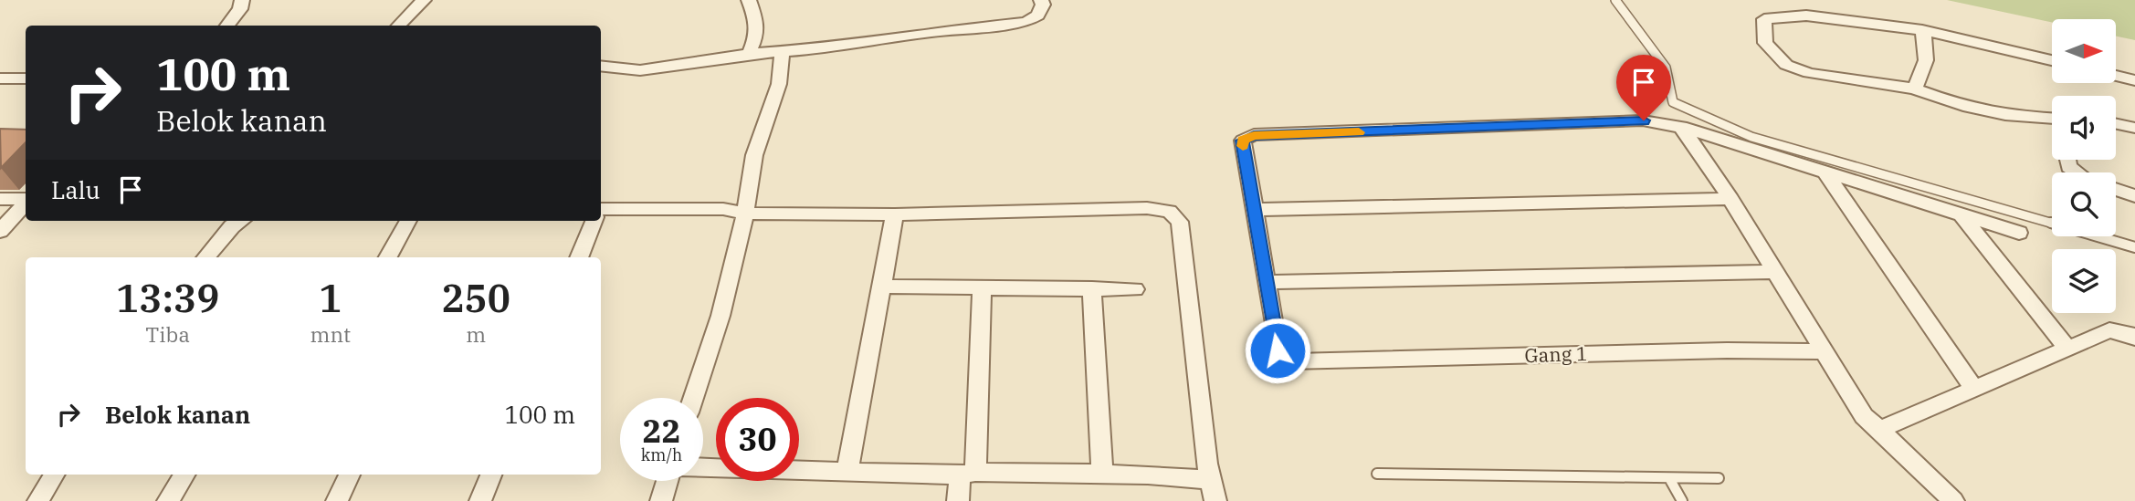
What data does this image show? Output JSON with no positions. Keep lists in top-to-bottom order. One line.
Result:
{"streets":{"street":["Gang 1"]},"north":"right","page":{"turn":["100 m","Belok kanan"],"then":"Lalu","eta":["13:39","Tiba","1","mnt","250","m"],"list":[{"name":"Belok kanan","value":"100 m"}],"speed":"22 km/h","limit":"30"}}
